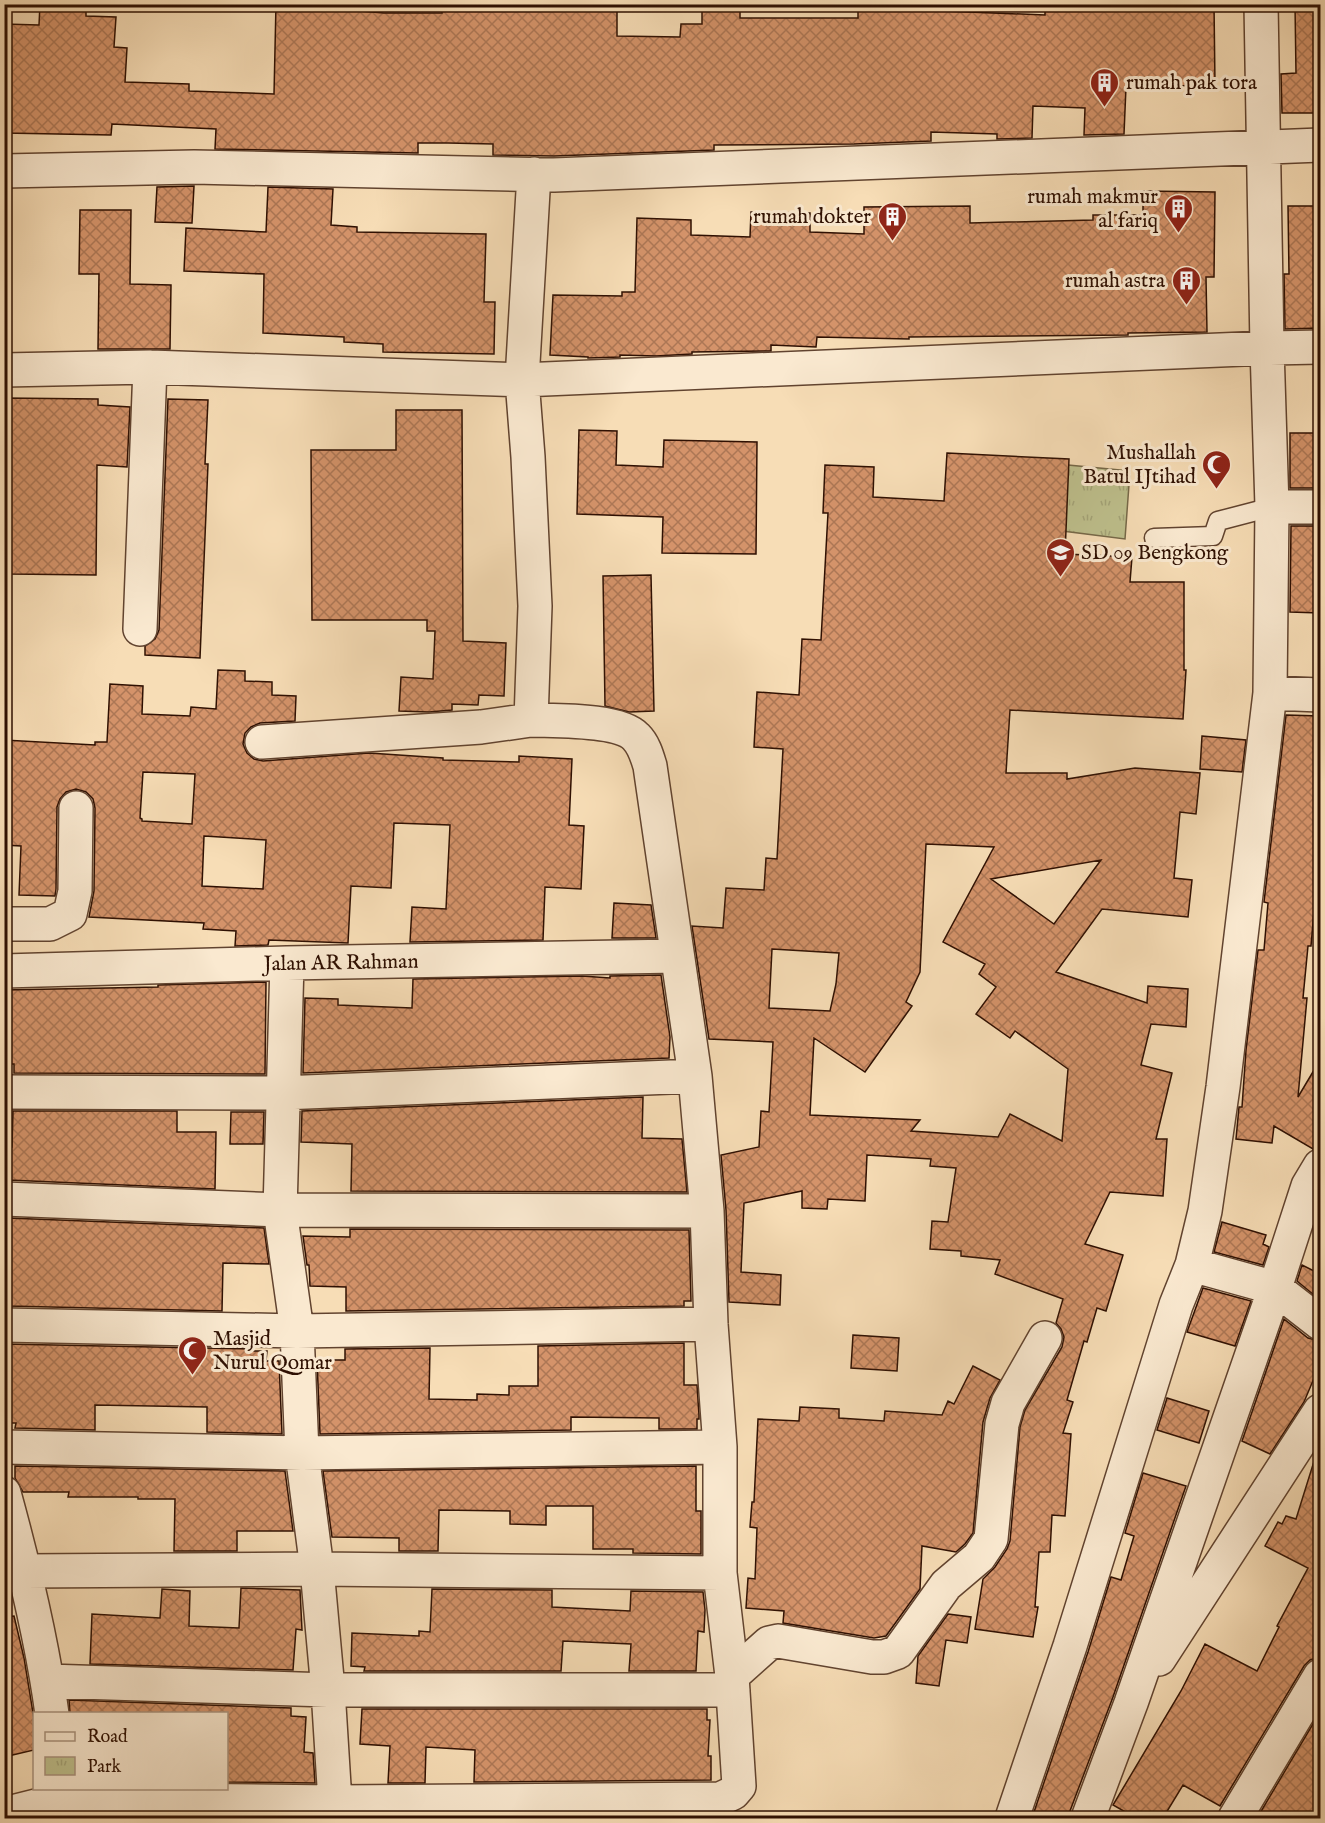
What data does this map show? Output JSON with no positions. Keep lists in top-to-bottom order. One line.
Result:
{"streets":{"street":["Jalan AR Rahman"]},"places":{"building":["rumah pak tora","rumah makmur al fariq","rumah dokter","rumah astra"],"mosque":["Mushallah Batul IJtihad","Masjid Nurul Qomar"],"school or university":["SD 09 Bengkong"]},"legend":["Road","Park"]}
